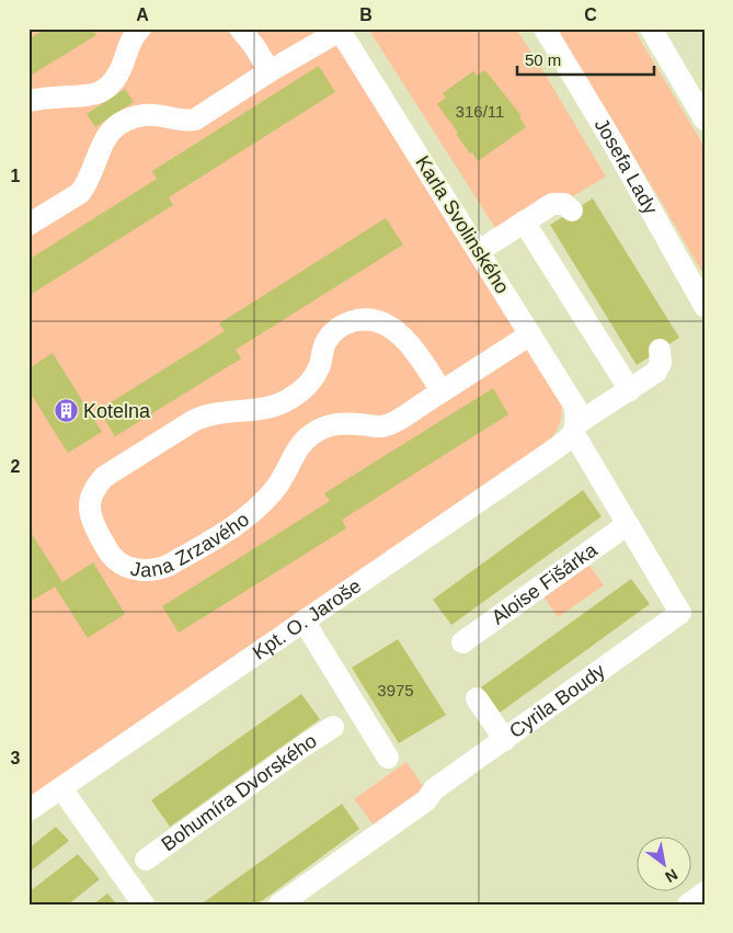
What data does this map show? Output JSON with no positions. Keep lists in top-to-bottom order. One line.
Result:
{"streets":{"street":["Josefa Lady","Karla Svolinského","Jana Zrzavého","Aloise Fišárka","Kpt. O. Jaroše","Cyrila Boudy","Bohumíra Dvorského"]},"crossings":[["Karla Svolinského","Jana Zrzavého"],["Karla Svolinského","Aloise Fišárka"],["Karla Svolinského","Kpt. O. Jaroše"],["Karla Svolinského","Cyrila Boudy"]],"places":{"building":["Kotelna"]},"house_numbers":["316/11","3975"],"scale_bar":"50 m","north":"bottom right","grid":{"columns":["A","B","C"],"rows":["1","2","3"]}}
